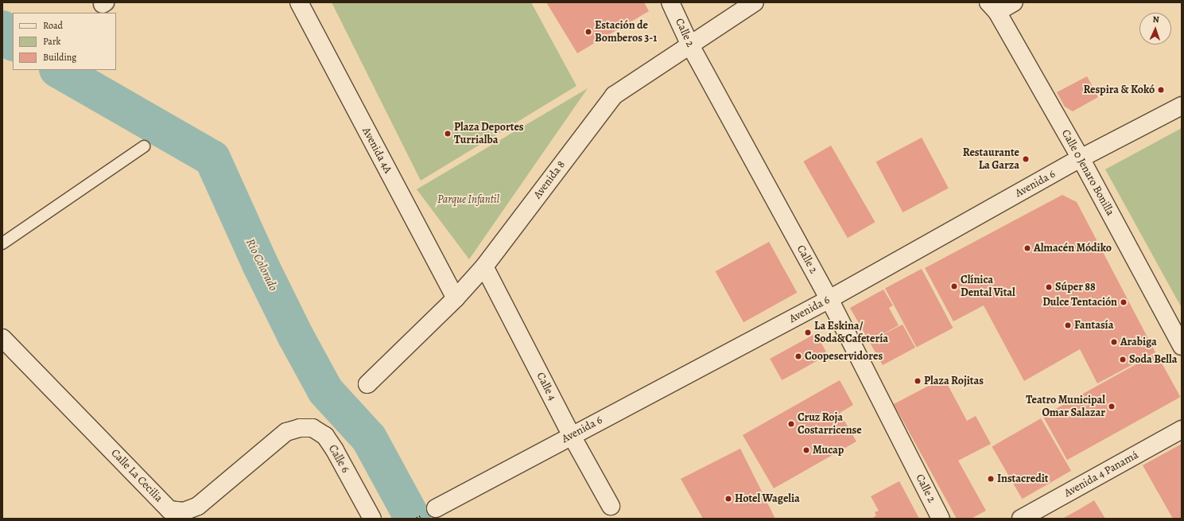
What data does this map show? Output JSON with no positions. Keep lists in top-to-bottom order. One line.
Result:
{"streets":{"street":["Calle 2","Avenida 4A","Calle 0 Jenaro Bonilla","Avenida 8","Avenida 6","Calle 4","Calle 6","Avenida 4 Panamá","Calle La Cecilia"]},"crossings":[["Calle 2","Avenida 8"],["Calle 2","Avenida 6"],["Avenida 4A","Avenida 8"],["Calle 0 Jenaro Bonilla","Avenida 6"],["Avenida 8","Calle 4"],["Avenida 6","Calle 4"],["Calle 6","Calle La Cecilia"]],"water":["Río Colorado"],"parks":["Parque Infantil"],"places":["Estación de Bomberos 3-1","Respira & Kokó","Plaza Deportes Turrialba","Restaurante La Garza","Almacén Módiko","Clínica Dental Vital","Súper 88","Dulce Tentación","Fantasía","La Eskina/ Soda&Cafetería","Arabiga","Coopeservidores","Soda Bella","Plaza Rojitas","Teatro Municipal Omar Salazar","Cruz Roja Costarricense","Mucap","Instacredit","Hotel Wagelia"],"legend":["Road","Park","Building"],"north":"top"}
